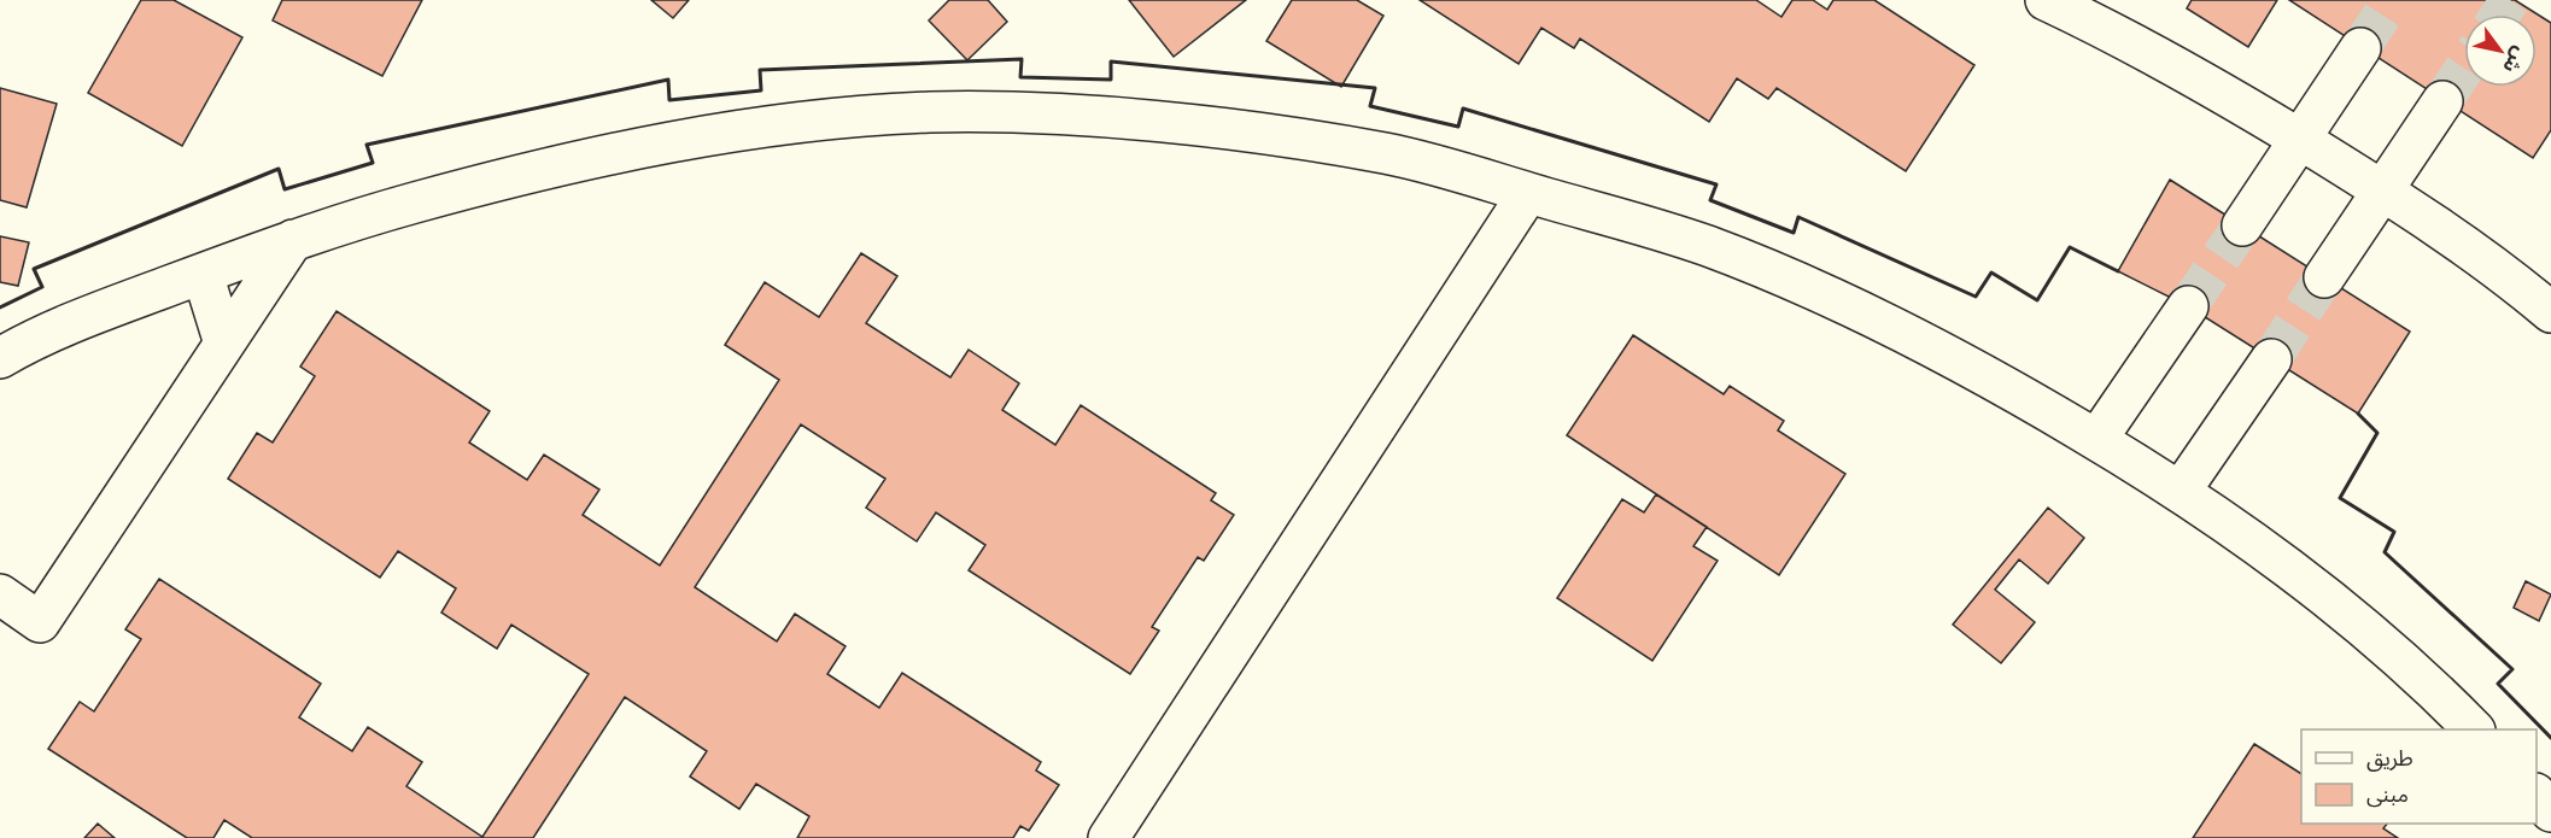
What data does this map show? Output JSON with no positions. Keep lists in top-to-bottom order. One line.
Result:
{"legend":["طريق","مبنى"],"north":"bottom right"}
